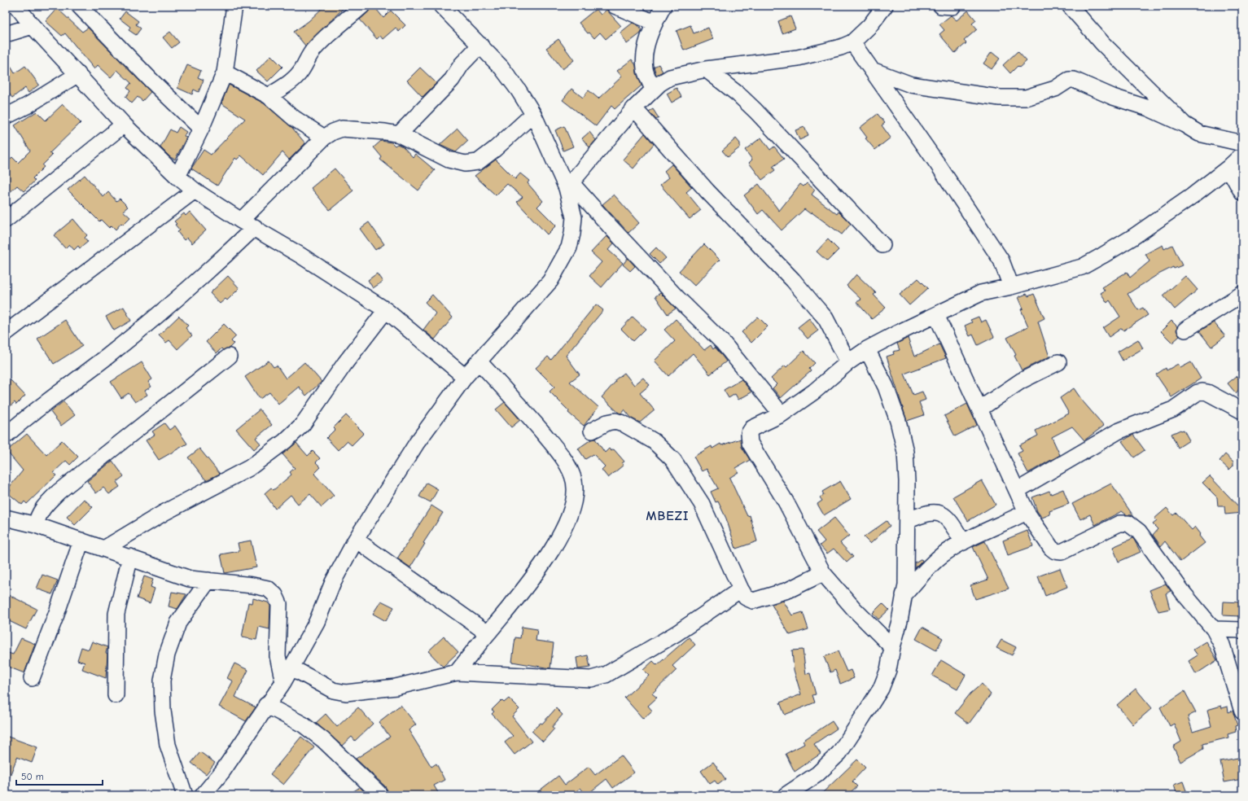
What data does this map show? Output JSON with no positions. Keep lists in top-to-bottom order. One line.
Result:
{"districts":["MBEZI"],"scale_bar":"50 m"}
